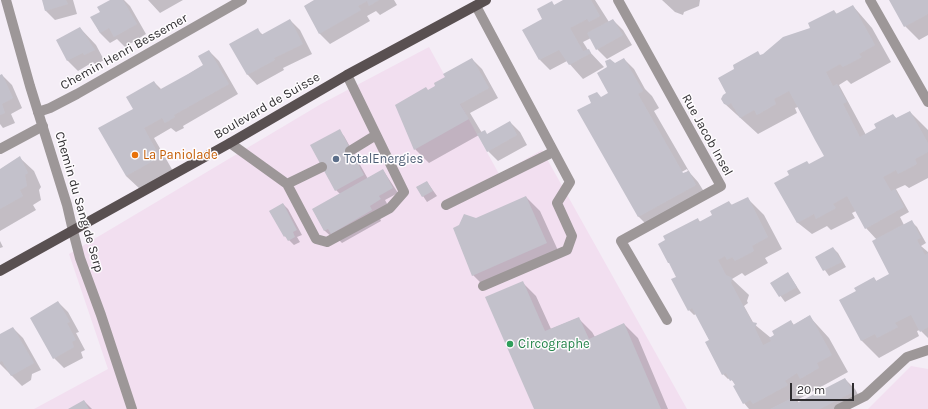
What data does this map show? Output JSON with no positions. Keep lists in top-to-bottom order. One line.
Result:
{"streets":{"main road":["Boulevard de Suisse"],"street":["Chemin Henri Bessemer","Rue Jacob Insel","Chemin du Sang de Serp"]},"crossings":[["Chemin Henri Bessemer","Chemin du Sang de Serp"],["Boulevard de Suisse","Chemin du Sang de Serp"]],"places":["La Paniolade","TotalEnergies","Circographe"],"scale_bar":"20 m"}
